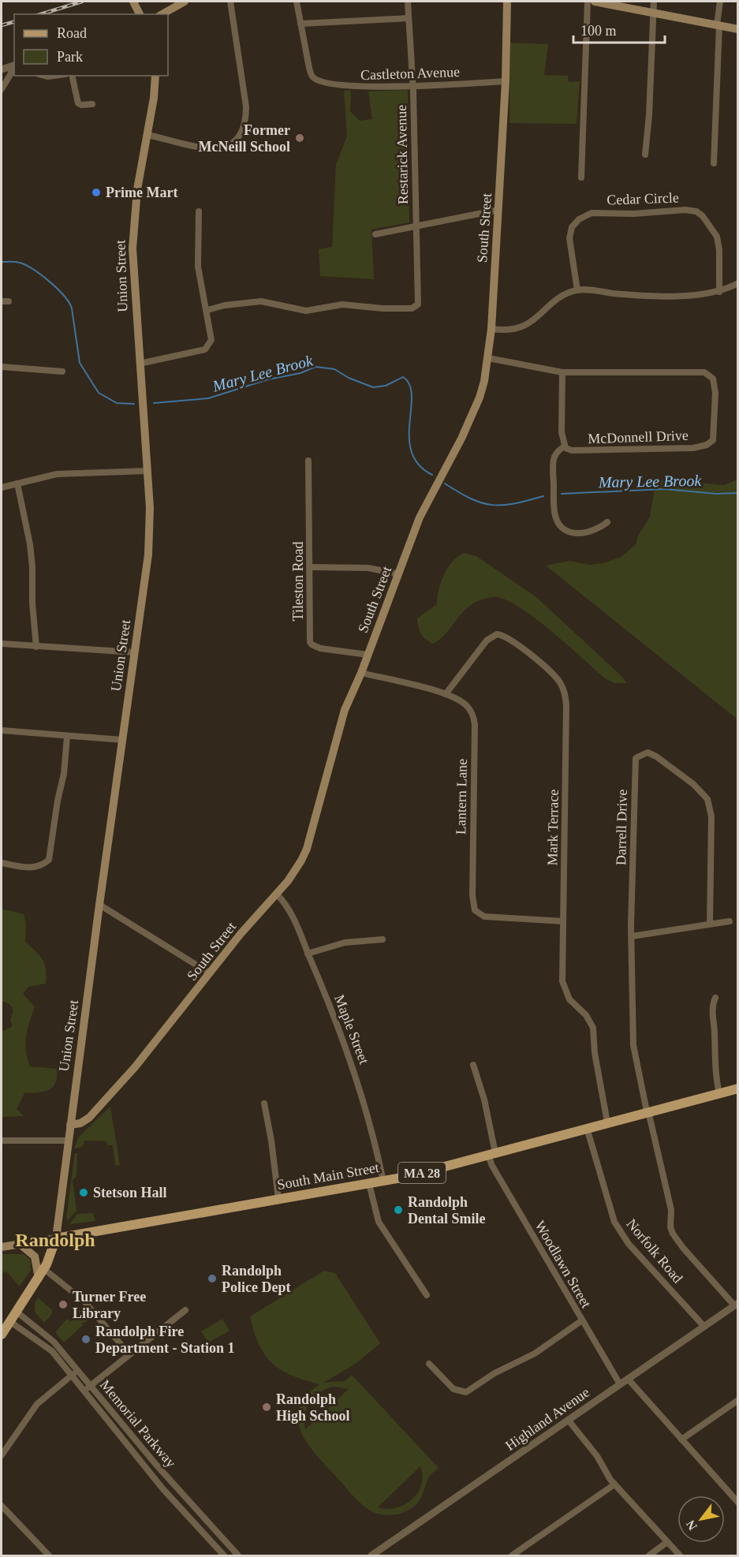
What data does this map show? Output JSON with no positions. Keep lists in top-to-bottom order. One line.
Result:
{"streets":{"main road":["South Street","Union Street","MA 28","South Main Street"],"street":["Castleton Avenue","Restarick Avenue","Cedar Circle","McDonnell Drive","Tileston Road","Lantern Lane","Mark Terrace","Darrell Drive","Maple Street","Norfolk Road","Woodlawn Street","Highland Avenue","Memorial Parkway"]},"crossings":[["Castleton Avenue","Restarick Avenue"],["Castleton Avenue","South Street"],["South Street","Union Street"],["South Street","McDonnell Drive"],["South Street","Tileston Road"],["South Street","Lantern Lane"],["South Street","Maple Street"],["Union Street","South Main Street"],["Lantern Lane","Mark Terrace"],["Mark Terrace","South Main Street"],["Darrell Drive","South Main Street"],["Darrell Drive","Highland Avenue"],["Maple Street","South Main Street"],["South Main Street","Norfolk Road"],["South Main Street","Woodlawn Street"],["Norfolk Road","Highland Avenue"],["Woodlawn Street","Highland Avenue"]],"districts":["Randolph"],"water":["Mary Lee Brook"],"places":["Former McNeill School","Prime Mart","Stetson Hall","Randolph Dental Smile","Randolph Police Dept","Turner Free Library","Randolph Fire Department - Station 1","Randolph High School"],"legend":["Road","Park"],"scale_bar":"100 m","north":"bottom left"}
